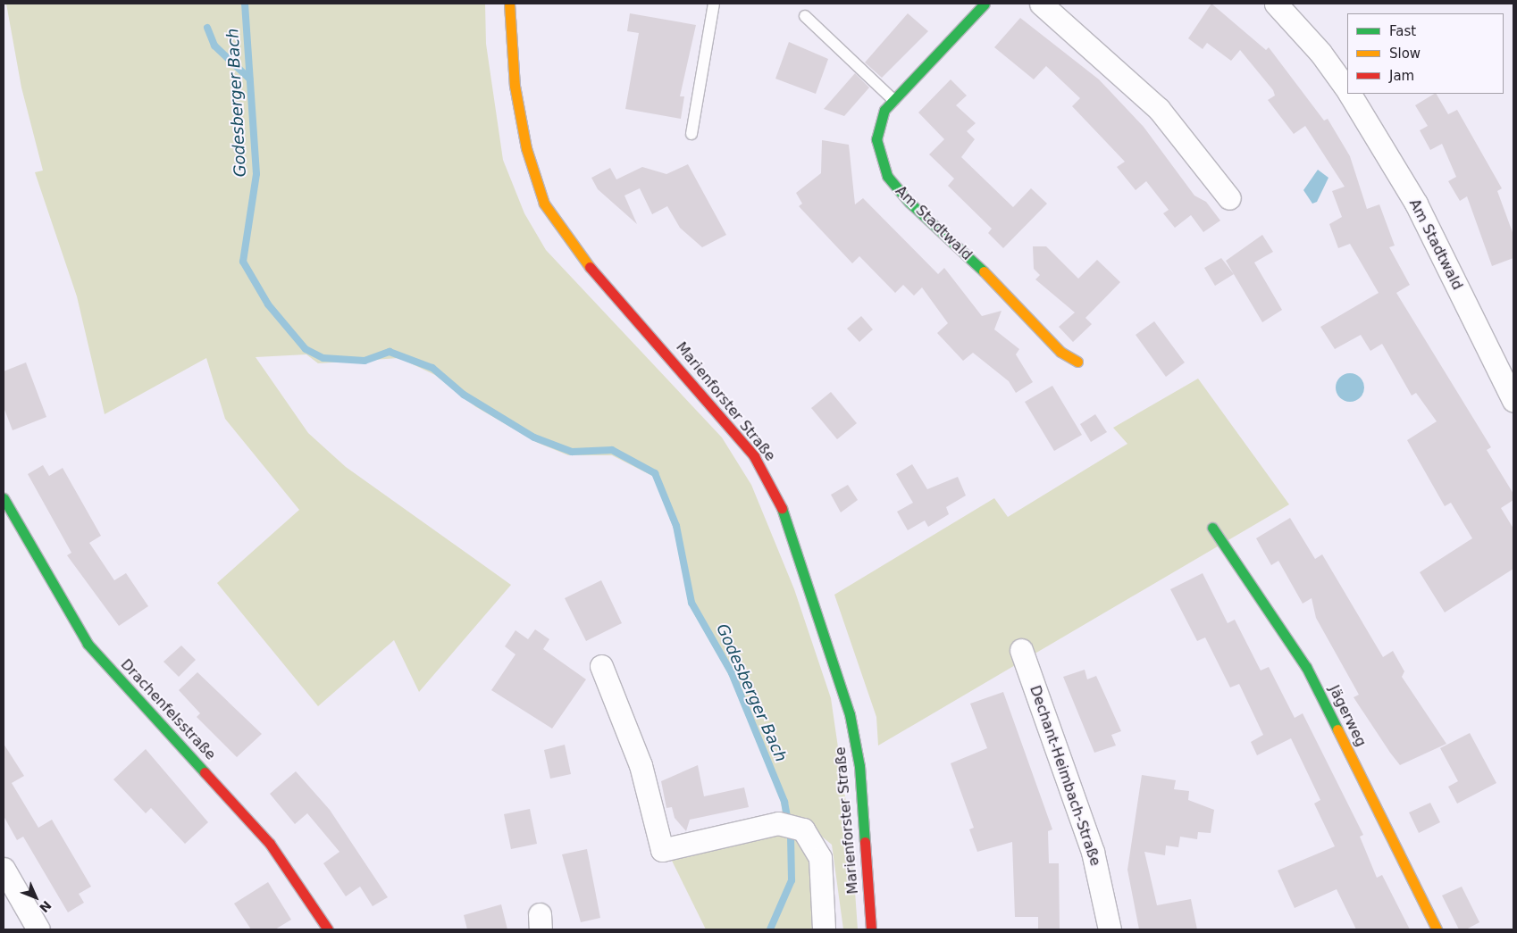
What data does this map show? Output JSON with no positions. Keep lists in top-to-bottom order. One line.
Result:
{"streets":{"street":["Am Stadtwald","Marienforster Straße","Drachenfelsstraße","Jägerweg","Dechant-Heimbach-Straße"]},"water":["Godesberger Bach"],"legend":["Fast","Slow","Jam"],"north":"bottom right"}
